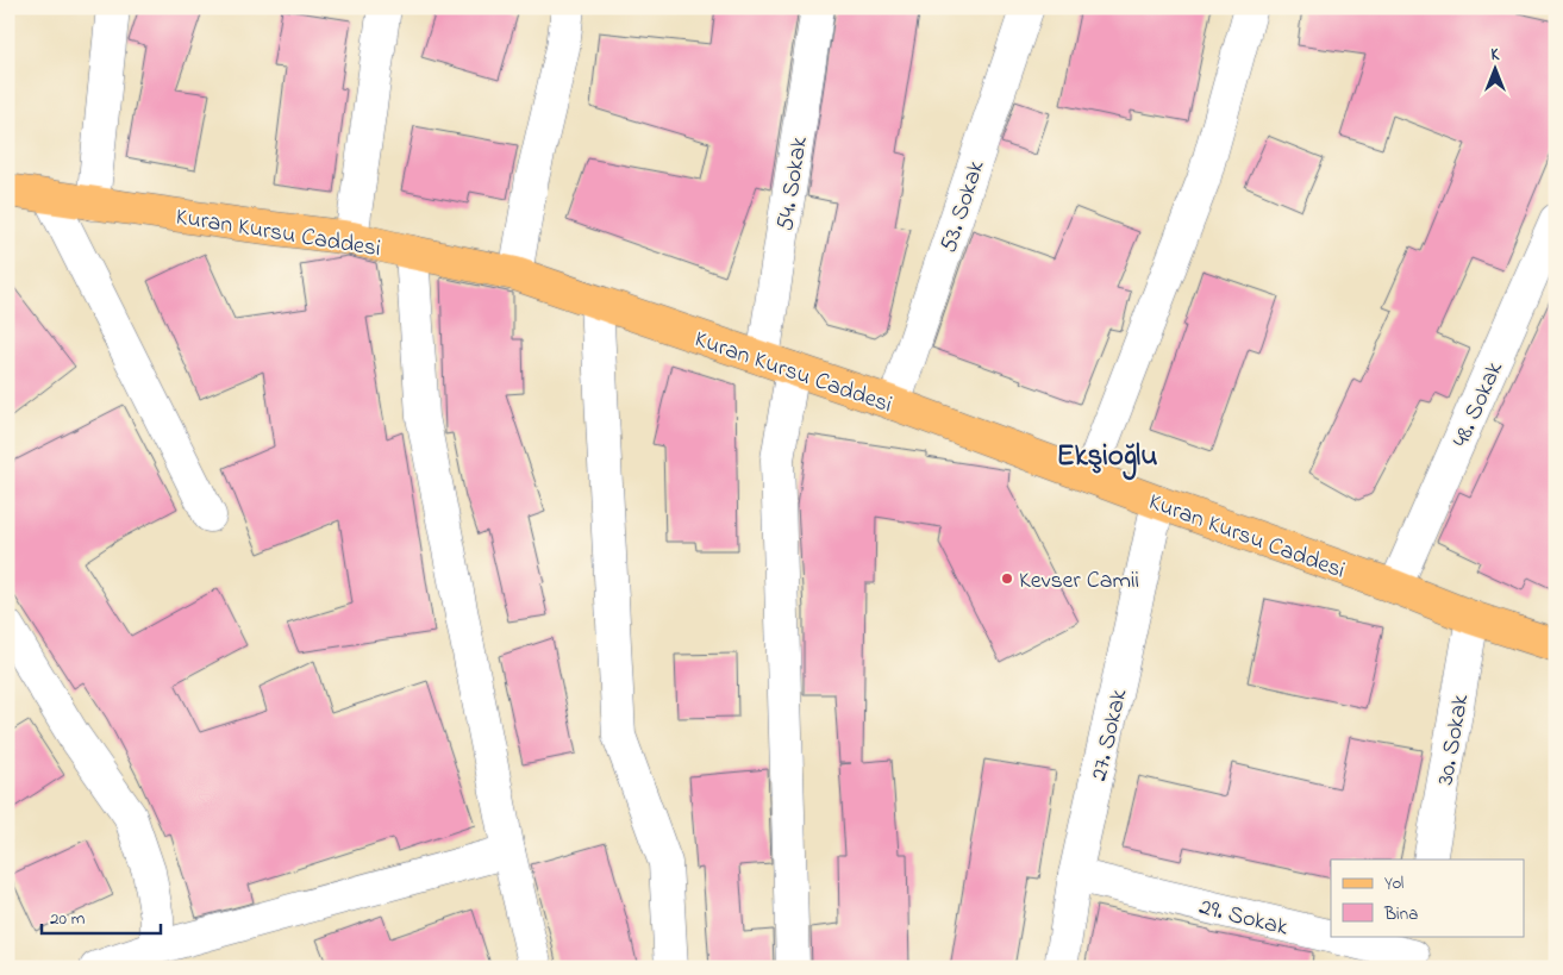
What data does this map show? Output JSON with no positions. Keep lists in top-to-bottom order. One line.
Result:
{"streets":{"main road":["Kuran Kursu Caddesi"],"street":["54. Sokak","53. Sokak","48. Sokak","27. Sokak","30. Sokak","29. Sokak"]},"crossings":[["54. Sokak","Kuran Kursu Caddesi"],["53. Sokak","Kuran Kursu Caddesi"],["Kuran Kursu Caddesi","48. Sokak"],["Kuran Kursu Caddesi","27. Sokak"],["Kuran Kursu Caddesi","30. Sokak"],["27. Sokak","29. Sokak"]],"districts":["Ekşioğlu"],"places":["Kevser Camii"],"legend":["Yol","Bina"],"scale_bar":"20 m","north":"top"}
